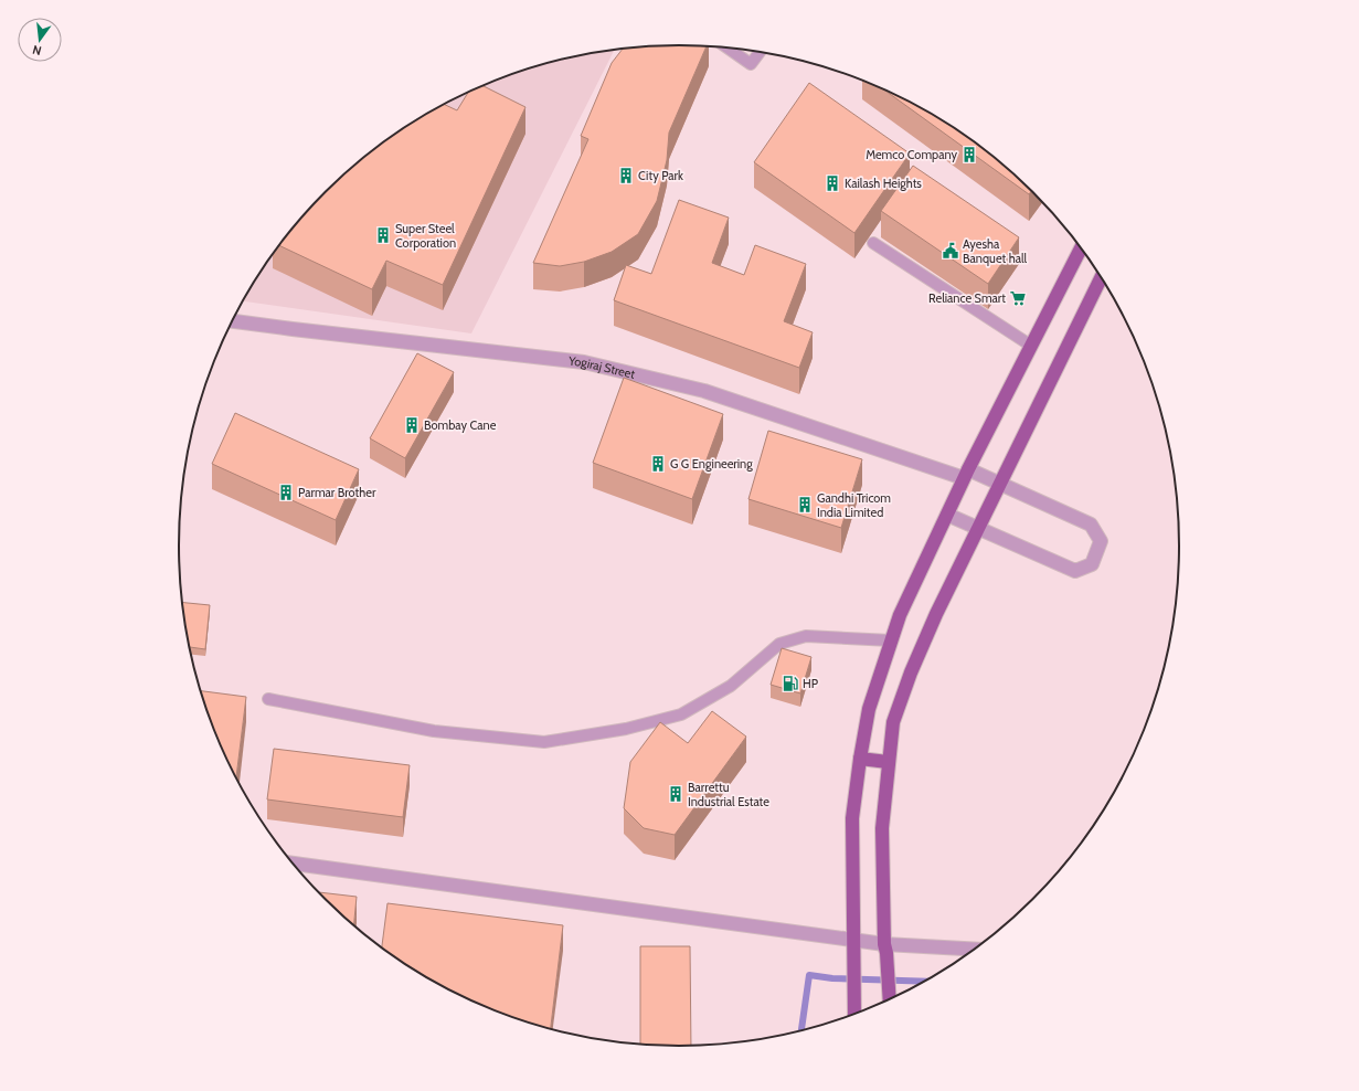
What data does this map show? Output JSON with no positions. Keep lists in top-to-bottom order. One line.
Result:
{"streets":{"street":["Yogiraj Street"]},"places":{"building":["Memco Company","City Park","Kailash Heights","Super Steel Corporation","Bombay Cane","G G Engineering","Parmar Brother","Gandhi Tricom India Limited","Barrettu Industrial Estate"],"public building":["Ayesha Banquet hall"],"supermarket":["Reliance Smart"],"fuel station":["HP"]},"north":"bottom"}
